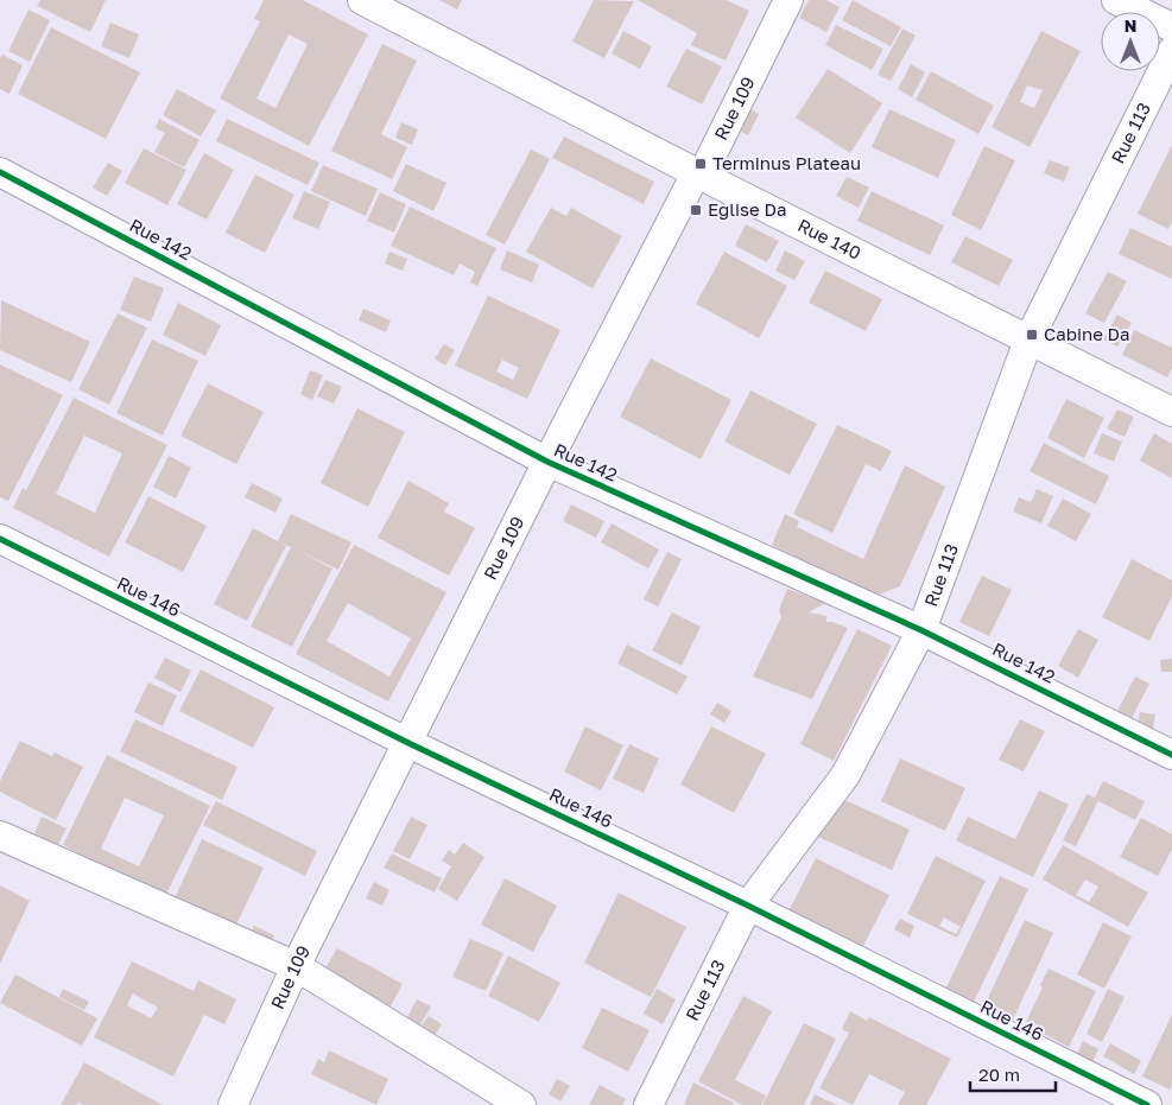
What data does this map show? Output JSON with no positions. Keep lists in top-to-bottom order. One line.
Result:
{"streets":{"street":["Rue 109","Rue 113","Rue 142","Rue 140","Rue 146"]},"crossings":[["Rue 109","Rue 142"],["Rue 109","Rue 140"],["Rue 109","Rue 146"],["Rue 113","Rue 142"],["Rue 113","Rue 140"],["Rue 113","Rue 146"]],"places":{"transit":["Terminus Plateau","Eglise Da","Cabine Da"]},"scale_bar":"20 m","north":"top"}
